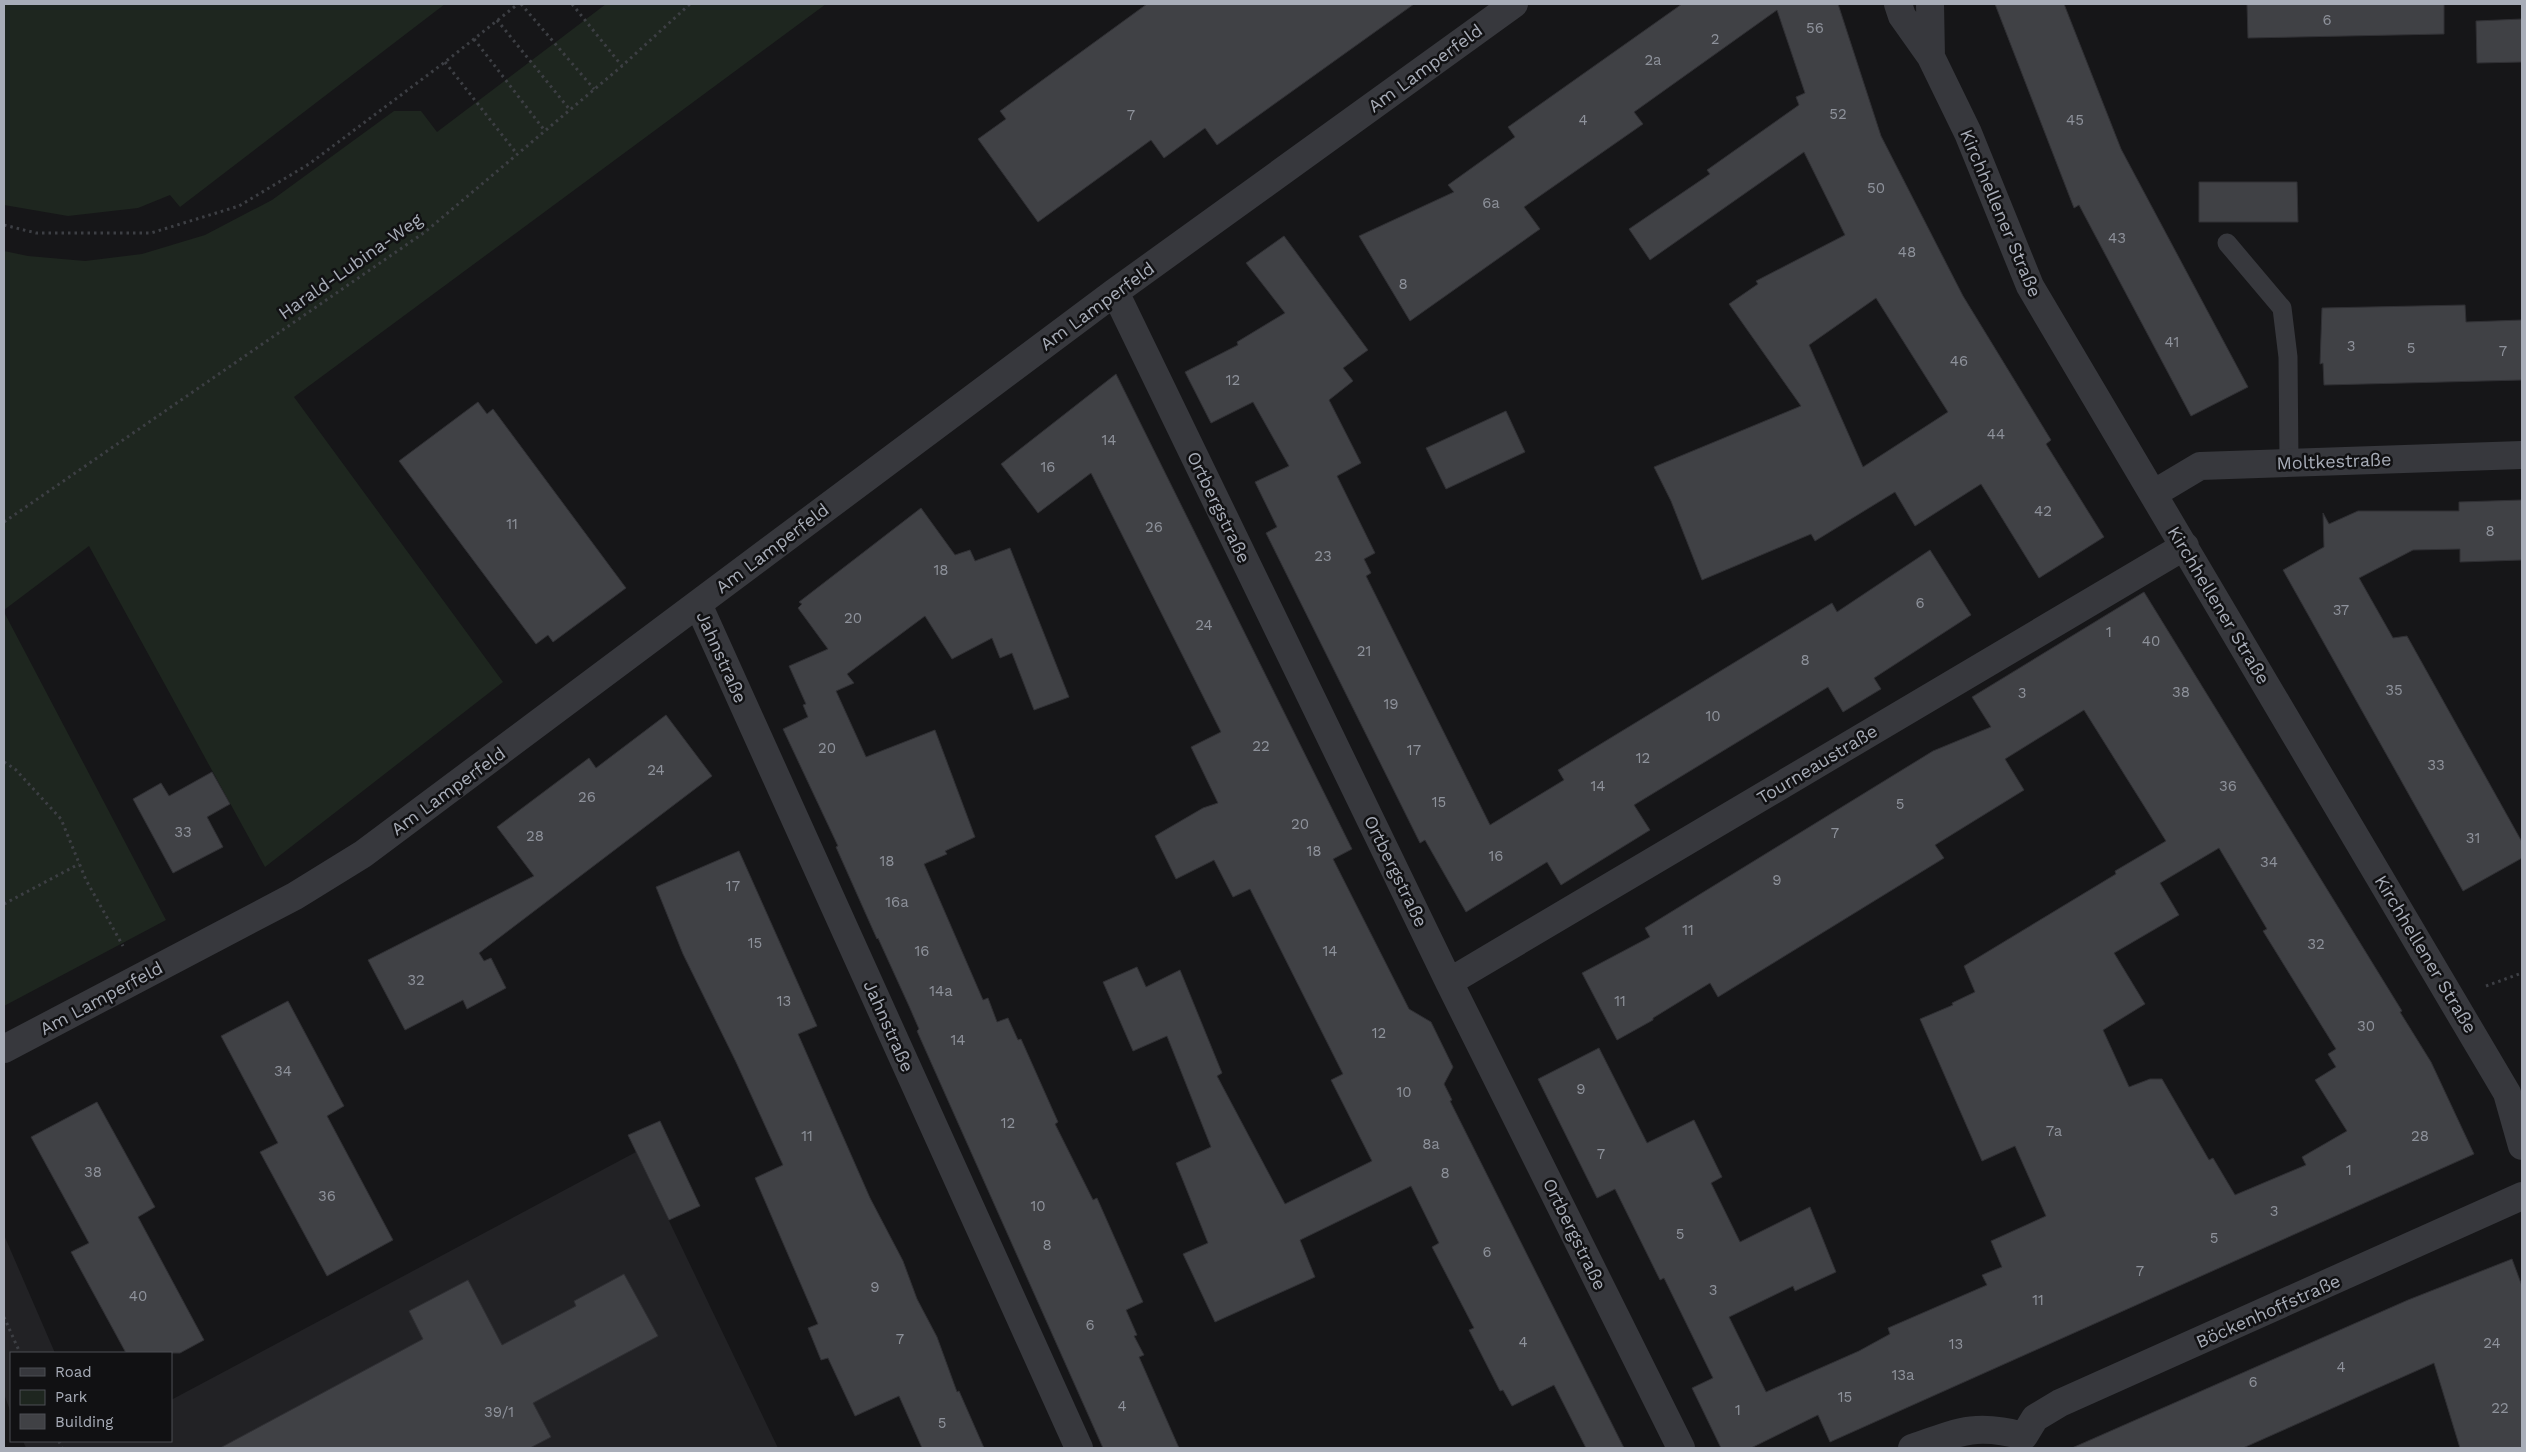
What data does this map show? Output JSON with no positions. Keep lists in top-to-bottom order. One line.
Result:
{"streets":{"street":["Am Lamperfeld","Kirchhellener Straße","Moltkestraße","Ortbergstraße","Jahnstraße","Tourneaustraße","Böckenhoffstraße"],"path":["Harald-Lubina-Weg"]},"crossings":[["Am Lamperfeld","Ortbergstraße"],["Am Lamperfeld","Jahnstraße"],["Kirchhellener Straße","Moltkestraße"],["Kirchhellener Straße","Tourneaustraße"],["Ortbergstraße","Tourneaustraße"]],"house_numbers":["6","56","2","2a","52","7","4","45","50","6a","43","48","8","41","3","5","7","46","12","44","14","16","42","11","26","8","23","18","6","37","20","24","1","40","21","8","35","38","3","19","10","22","20","17","12","33","24","14","36","26","15","5","20","33","7","28","31","18","16","18","34","9","17","16a","11","15","32","16","14","32","14a","13","11","30","12","14","34","9","10","12","7a","11","28","8a","7","1","38","8","36","10","3","5","5","8","6","7","9","3","40","11","6","7","4","24","13","4","13a","6","15","4","22","1","39/1","5"],"legend":["Road","Park","Building"]}
